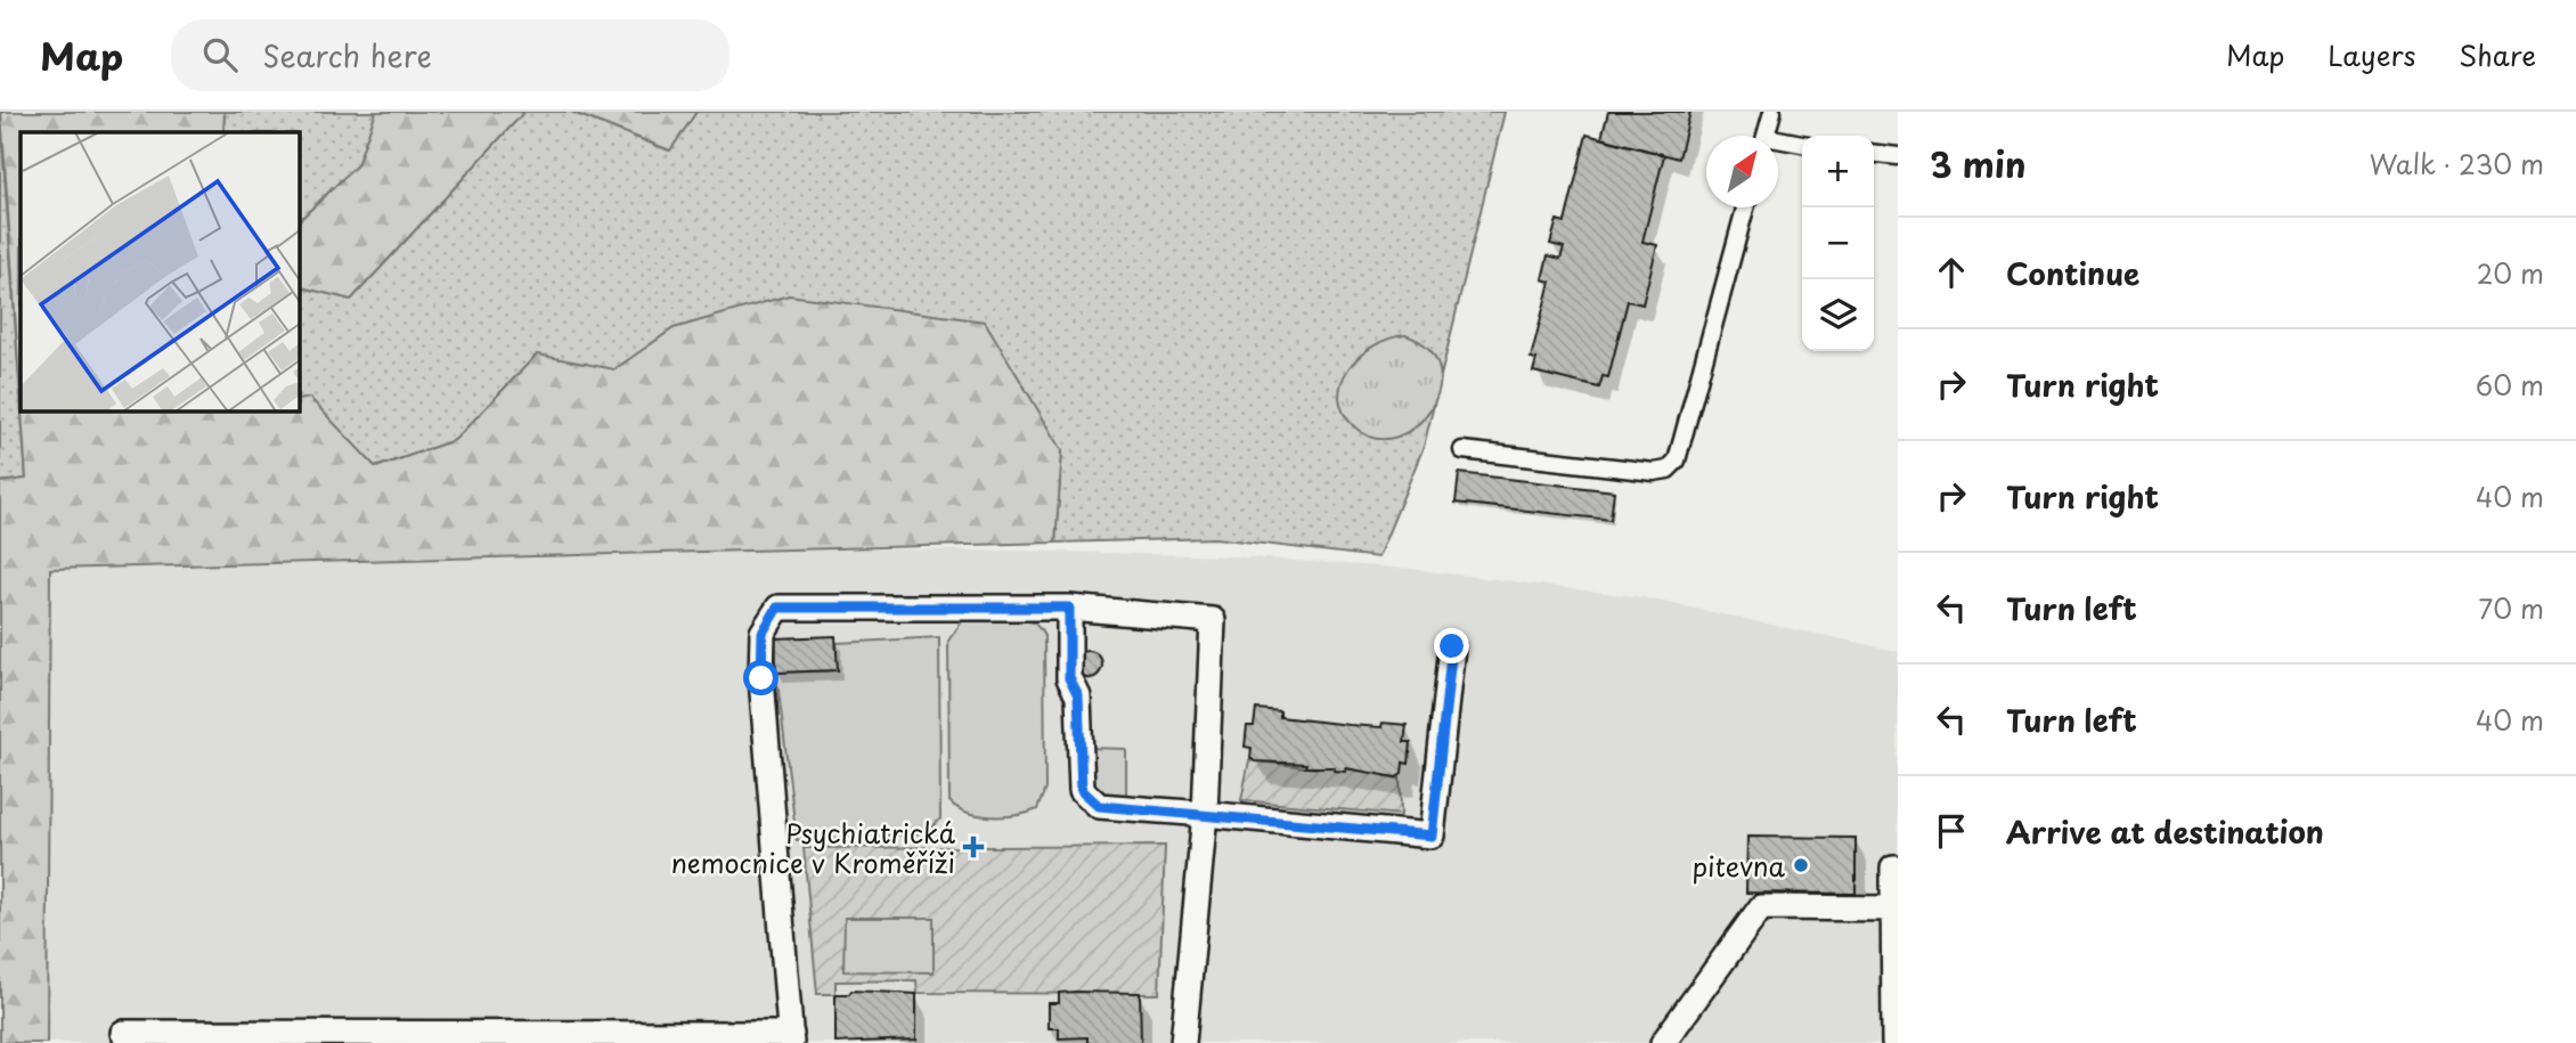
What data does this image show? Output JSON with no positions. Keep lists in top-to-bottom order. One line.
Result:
{"places":{"health":["Psychiatrická nemocnice v Kroměříži"],"other":["pitevna"]},"north":"top right","page":{"header":"Map","search":"Search here","nav":["Map","Layers","Share"],"heading":["3 min","Walk · 230 m"],"map_buttons":["+","−"],"list":[["Continue","20 m"],["Turn right","60 m"],["Turn right","40 m"],["Turn left","70 m"],["Turn left","40 m"],"Arrive at destination"]}}
